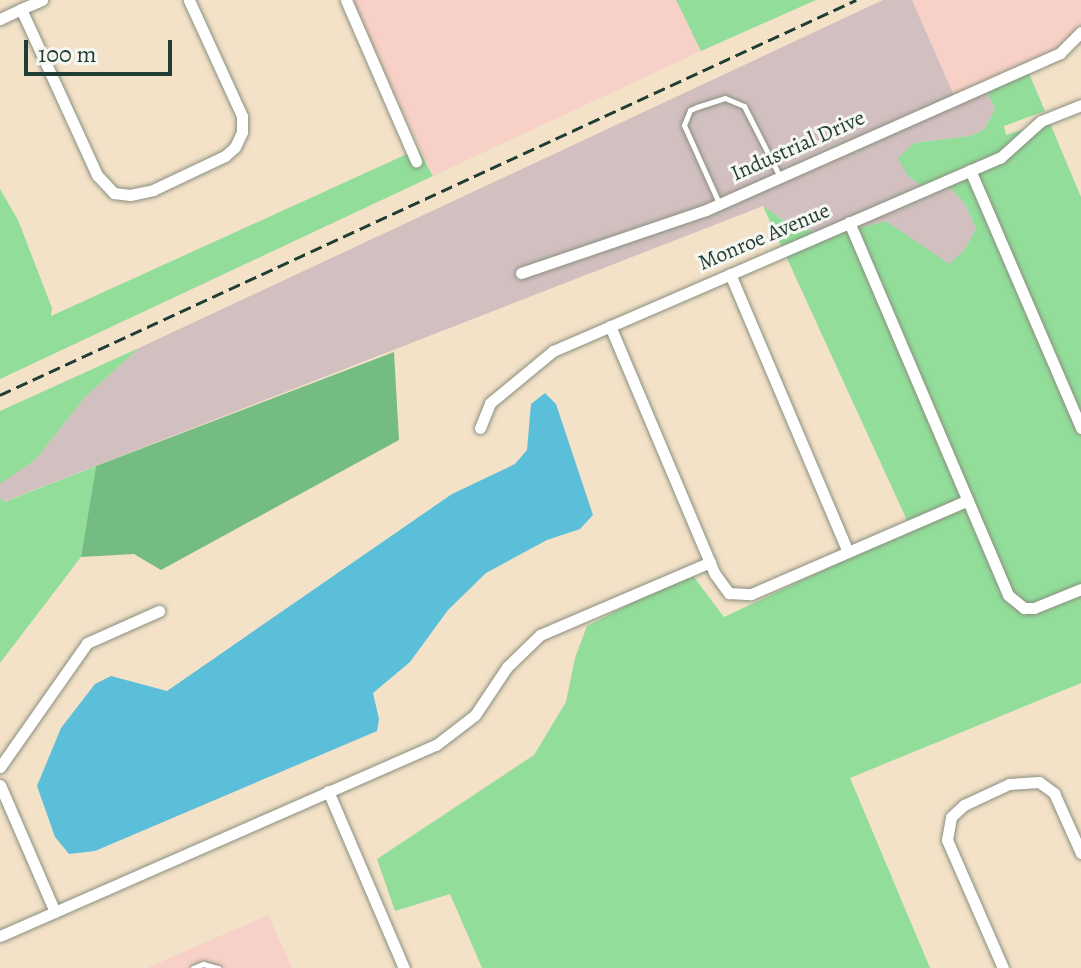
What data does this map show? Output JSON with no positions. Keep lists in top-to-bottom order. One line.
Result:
{"streets":{"street":["Industrial Drive","Monroe Avenue"]},"scale_bar":"100 m"}
